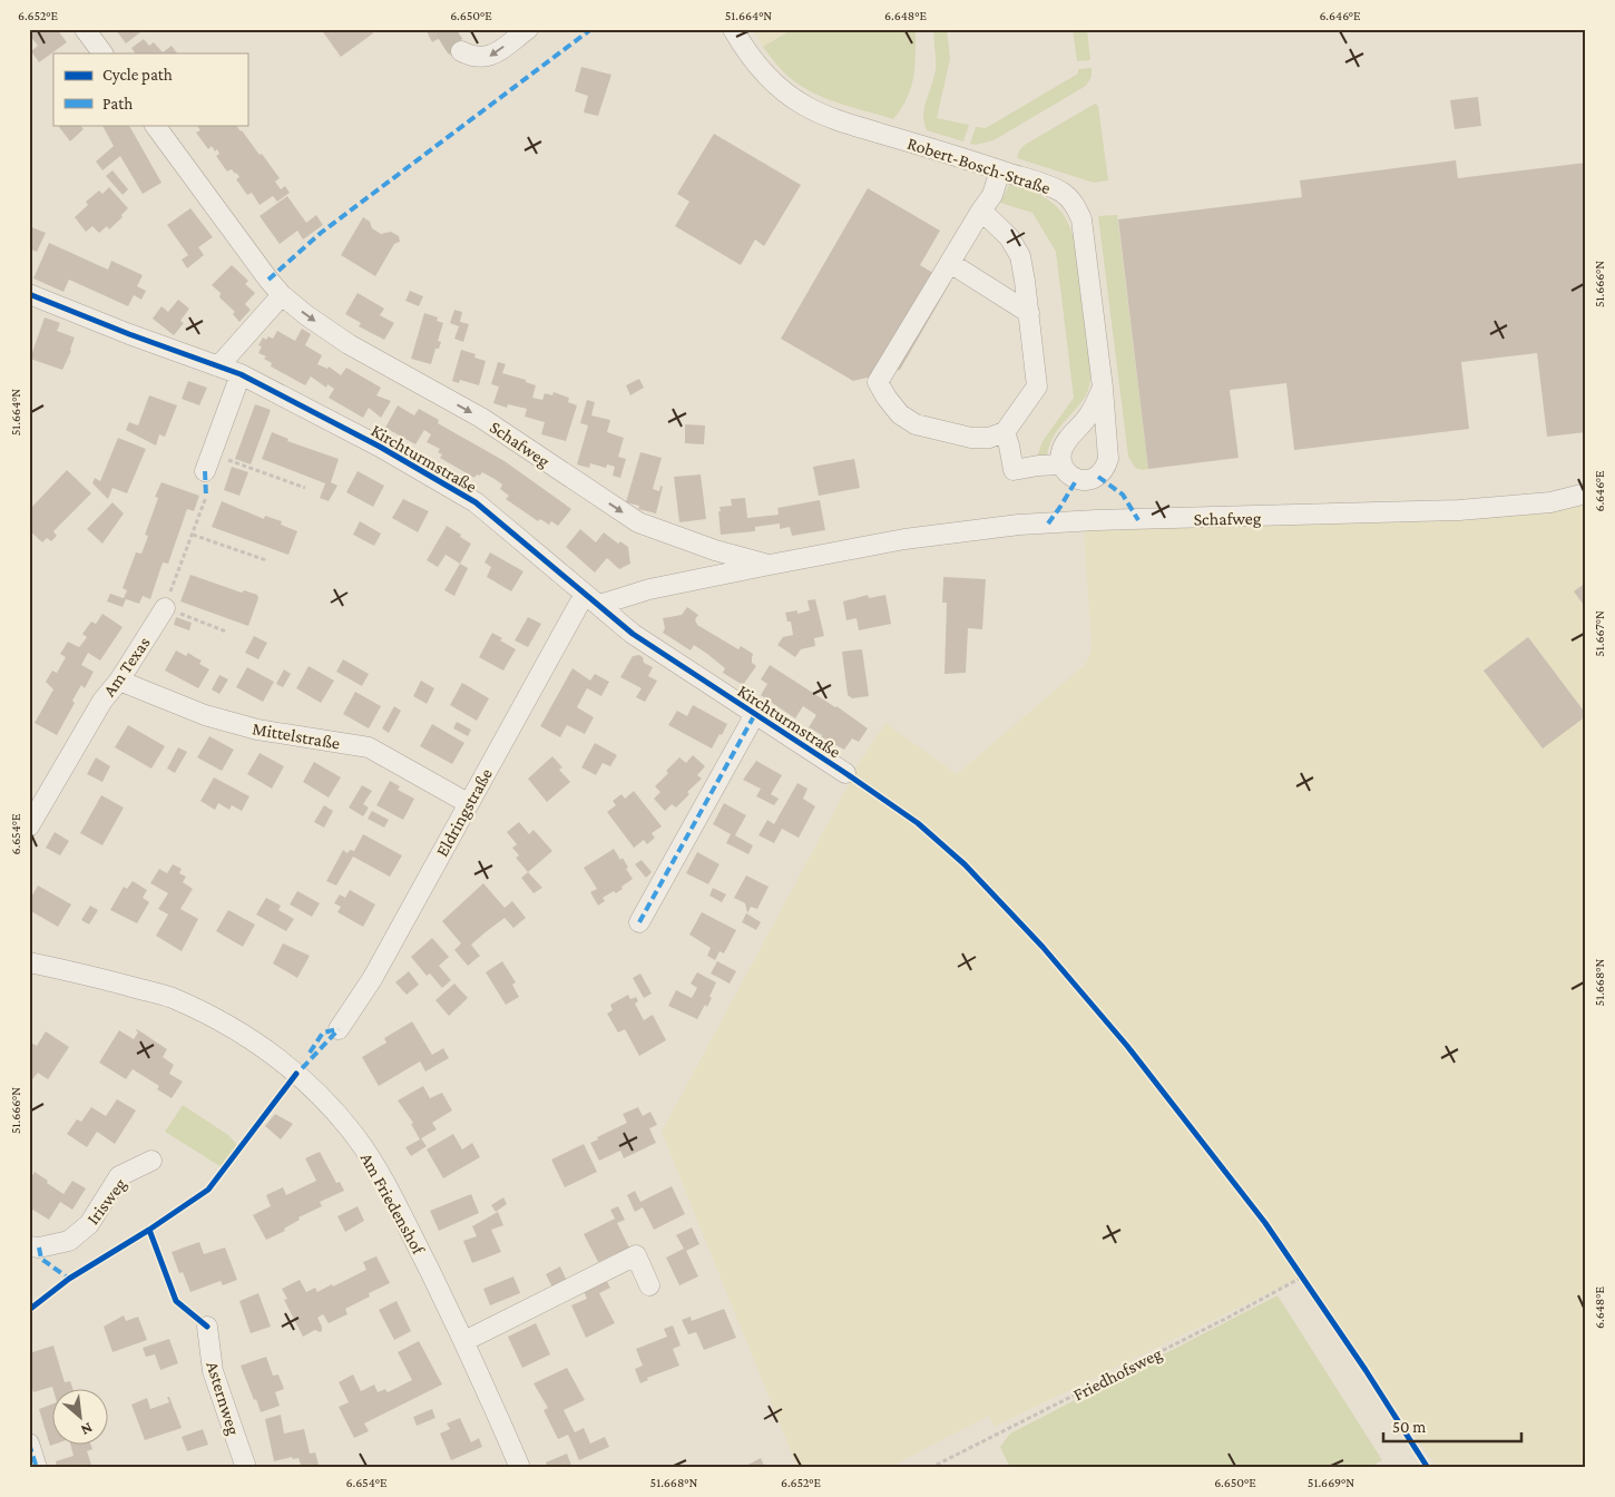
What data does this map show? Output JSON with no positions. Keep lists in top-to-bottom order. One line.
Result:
{"streets":{"street":["Robert-Bosch-Straße","Schafweg","Kirchturmstraße","Am Texas","Mittelstraße","Eldringstraße","Irisweg","Am Friedenshof","Asternweg"],"path":["Friedhofsweg"]},"crossings":[["Schafweg","Kirchturmstraße"],["Schafweg","Eldringstraße"],["Kirchturmstraße","Eldringstraße"],["Am Texas","Mittelstraße"],["Mittelstraße","Eldringstraße"]],"legend":["Cycle path","Path"],"scale_bar":"50 m","north":"bottom right","coordinates":["6.652°E","6.650°E","51.664°N","6.648°E","6.646°E","51.666°N","51.667°N","6.654°E","51.668°N","51.669°N"]}
